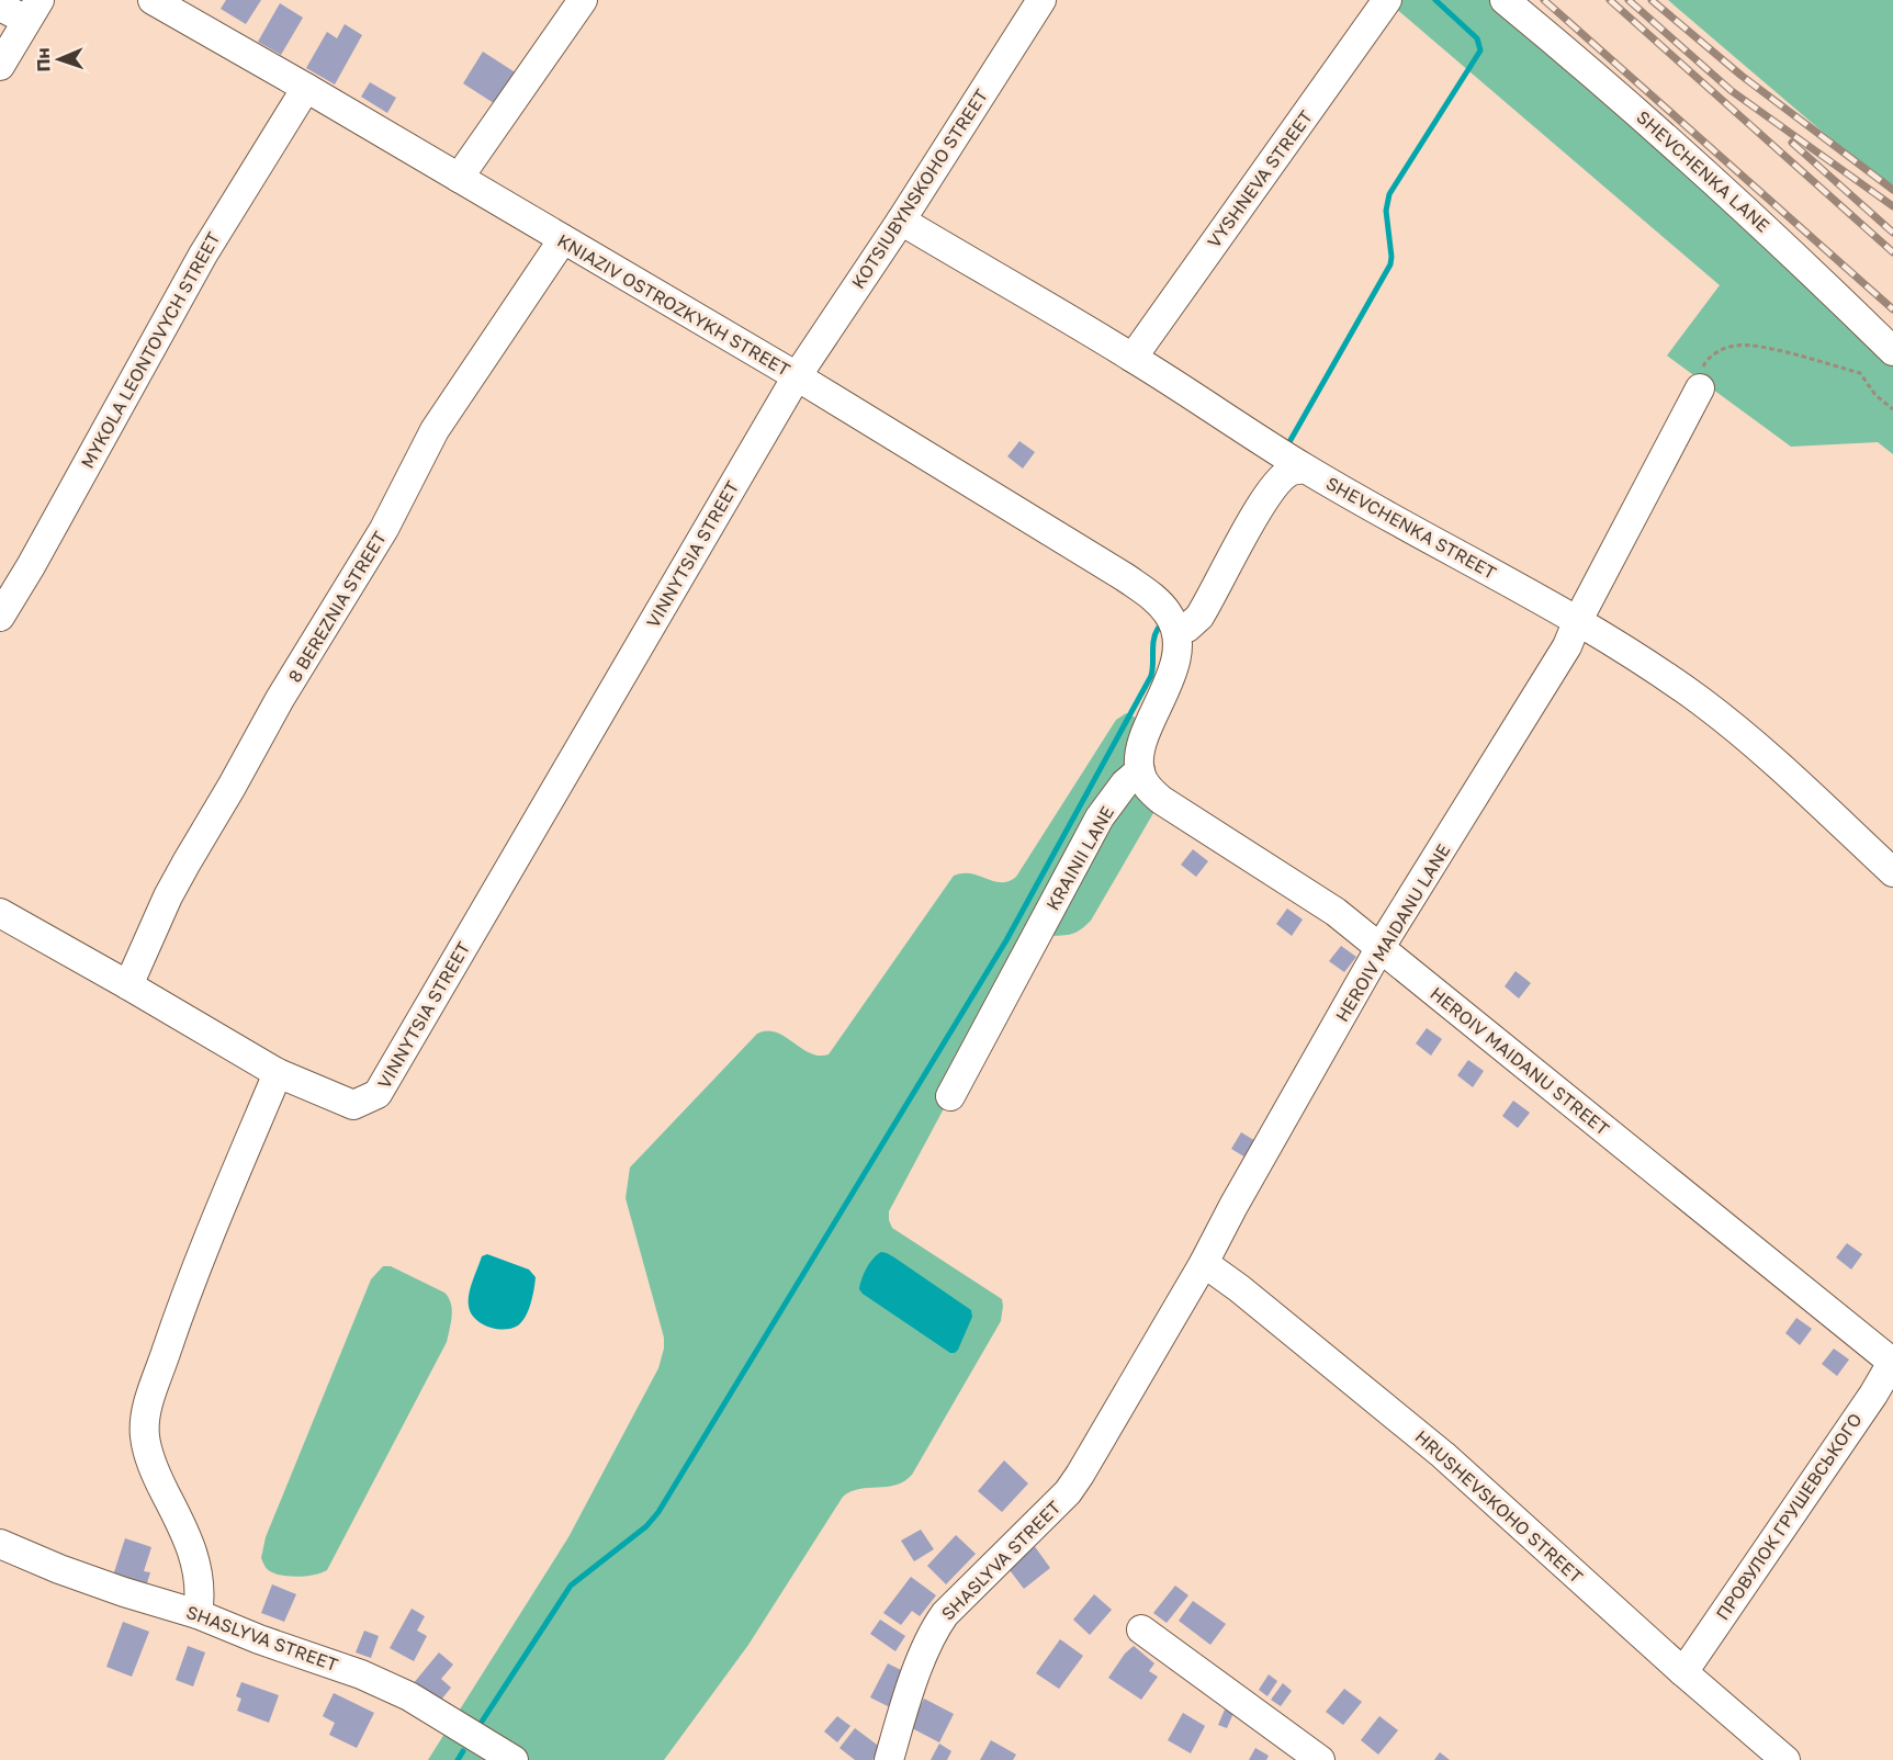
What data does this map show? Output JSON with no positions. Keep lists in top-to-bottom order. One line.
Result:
{"streets":{"street":["SHEVCHENKA LANE","VYSHNEVA STREET","KOTSIUBYNSKOHO STREET","KNIAZIV OSTROZKYKH STREET","MYKOLA LEONTOVYCH STREET","SHEVCHENKA STREET","VINNYTSIA STREET","8 BEREZNIA STREET","KRAINII LANE","HEROIV MAIDANU LANE","HEROIV MAIDANU STREET","HRUSHEVSKOHO STREET","ПРОВУЛОК ГРУШЕВСЬКОГО","SHASLYVA STREET"]},"crossings":[["VYSHNEVA STREET","SHEVCHENKA STREET"],["KOTSIUBYNSKOHO STREET","KNIAZIV OSTROZKYKH STREET"],["KOTSIUBYNSKOHO STREET","SHEVCHENKA STREET"],["KOTSIUBYNSKOHO STREET","VINNYTSIA STREET"],["KNIAZIV OSTROZKYKH STREET","MYKOLA LEONTOVYCH STREET"],["KNIAZIV OSTROZKYKH STREET","VINNYTSIA STREET"],["KNIAZIV OSTROZKYKH STREET","8 BEREZNIA STREET"],["SHEVCHENKA STREET","HEROIV MAIDANU LANE"],["VINNYTSIA STREET","8 BEREZNIA STREET"],["KRAINII LANE","HEROIV MAIDANU STREET"],["HEROIV MAIDANU LANE","HEROIV MAIDANU STREET"],["HEROIV MAIDANU LANE","HRUSHEVSKOHO STREET"],["HEROIV MAIDANU LANE","SHASLYVA STREET"],["HEROIV MAIDANU STREET","ПРОВУЛОК ГРУШЕВСЬКОГО"],["HRUSHEVSKOHO STREET","ПРОВУЛОК ГРУШЕВСЬКОГО"]],"north":"left"}
